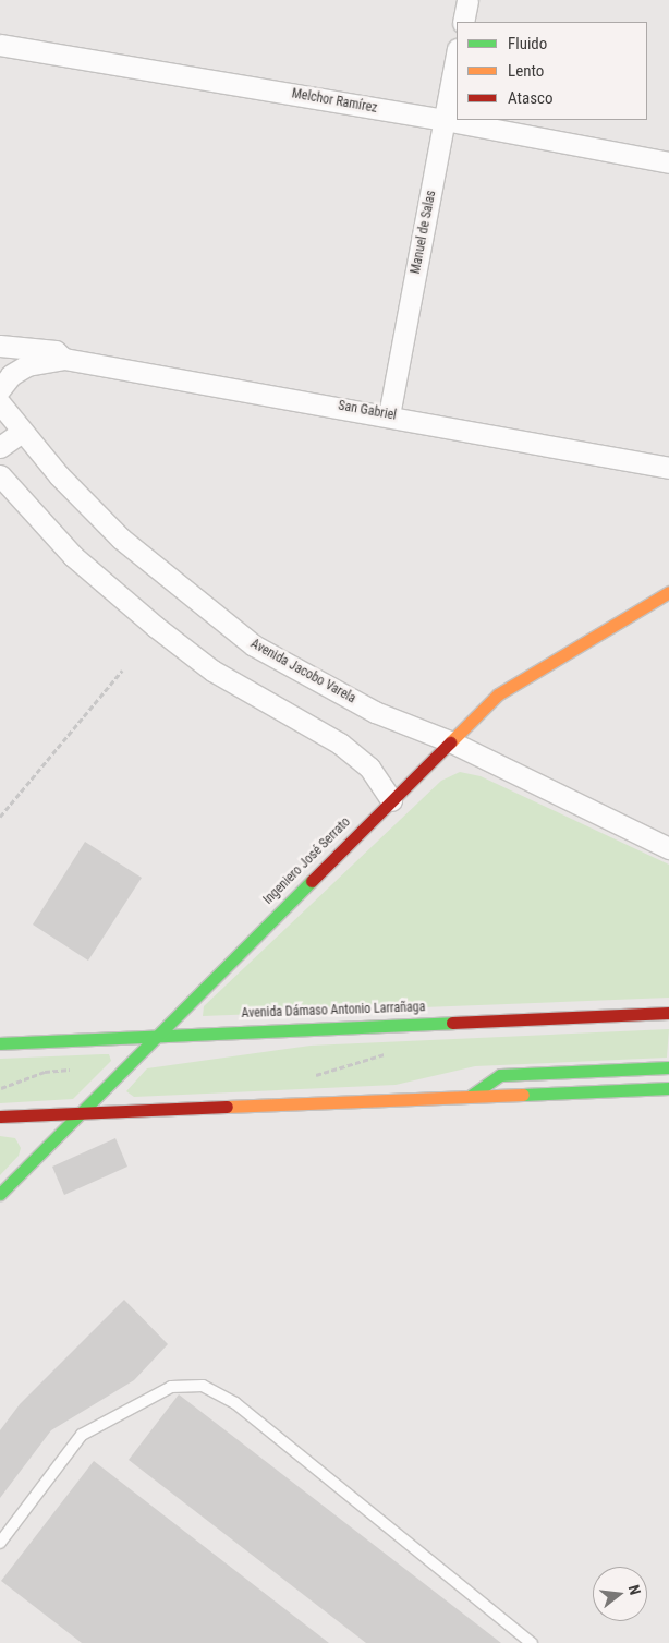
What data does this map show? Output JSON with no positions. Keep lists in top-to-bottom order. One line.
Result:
{"streets":{"street":["Melchor Ramírez","Manuel de Salas","San Gabriel","Avenida Jacobo Varela","Ingeniero José Serrato","Avenida Dámaso Antonio Larrañaga"]},"crossings":[["Melchor Ramírez","Manuel de Salas"],["Manuel de Salas","San Gabriel"],["Avenida Jacobo Varela","Ingeniero José Serrato"],["Ingeniero José Serrato","Avenida Dámaso Antonio Larrañaga"]],"legend":["Fluido","Lento","Atasco"],"north":"right"}
